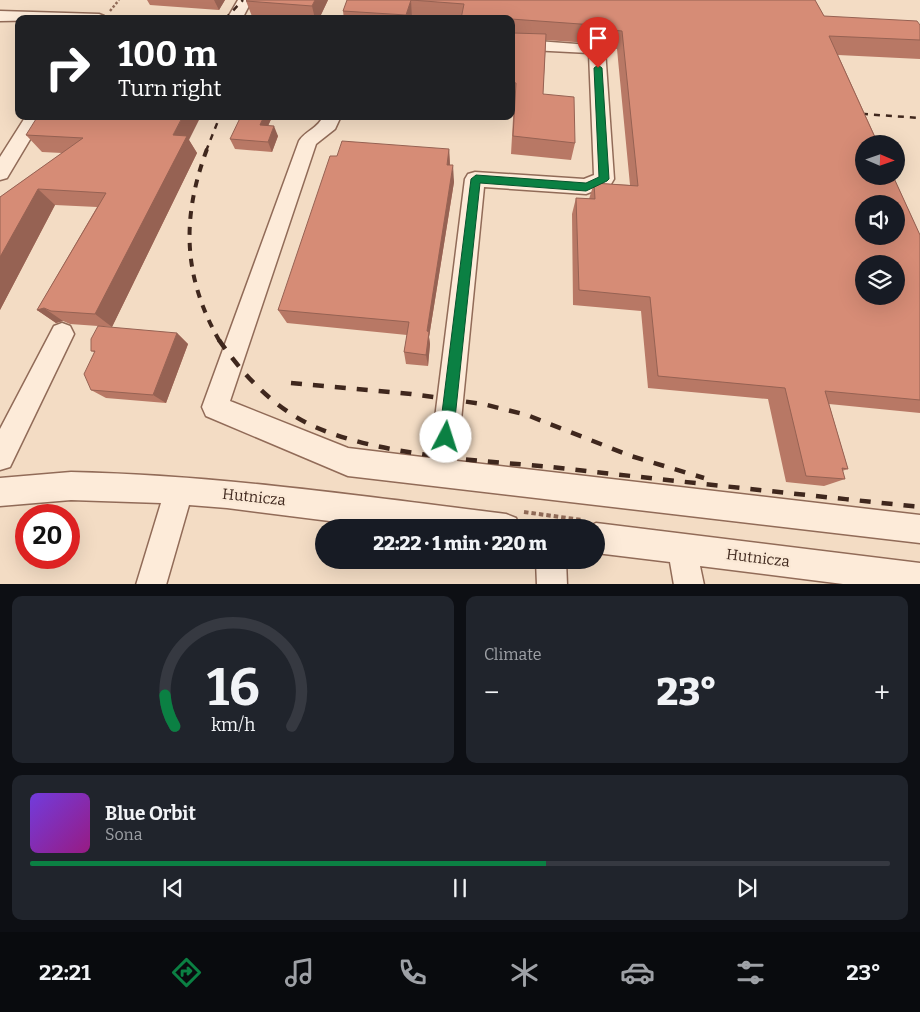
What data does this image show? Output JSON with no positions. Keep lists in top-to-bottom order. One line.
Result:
{"streets":{"street":["Hutnicza"]},"north":"right","page":{"turn":["100 m","Turn right"],"limit":"20","trip":"22:22 · 1 min · 220 m","tile":"Climate","heat":["−","23°","+"],"song":["Blue Orbit","Sona"],"tabs":["22:21","23°"],"gauge":["16","km/h"]}}
